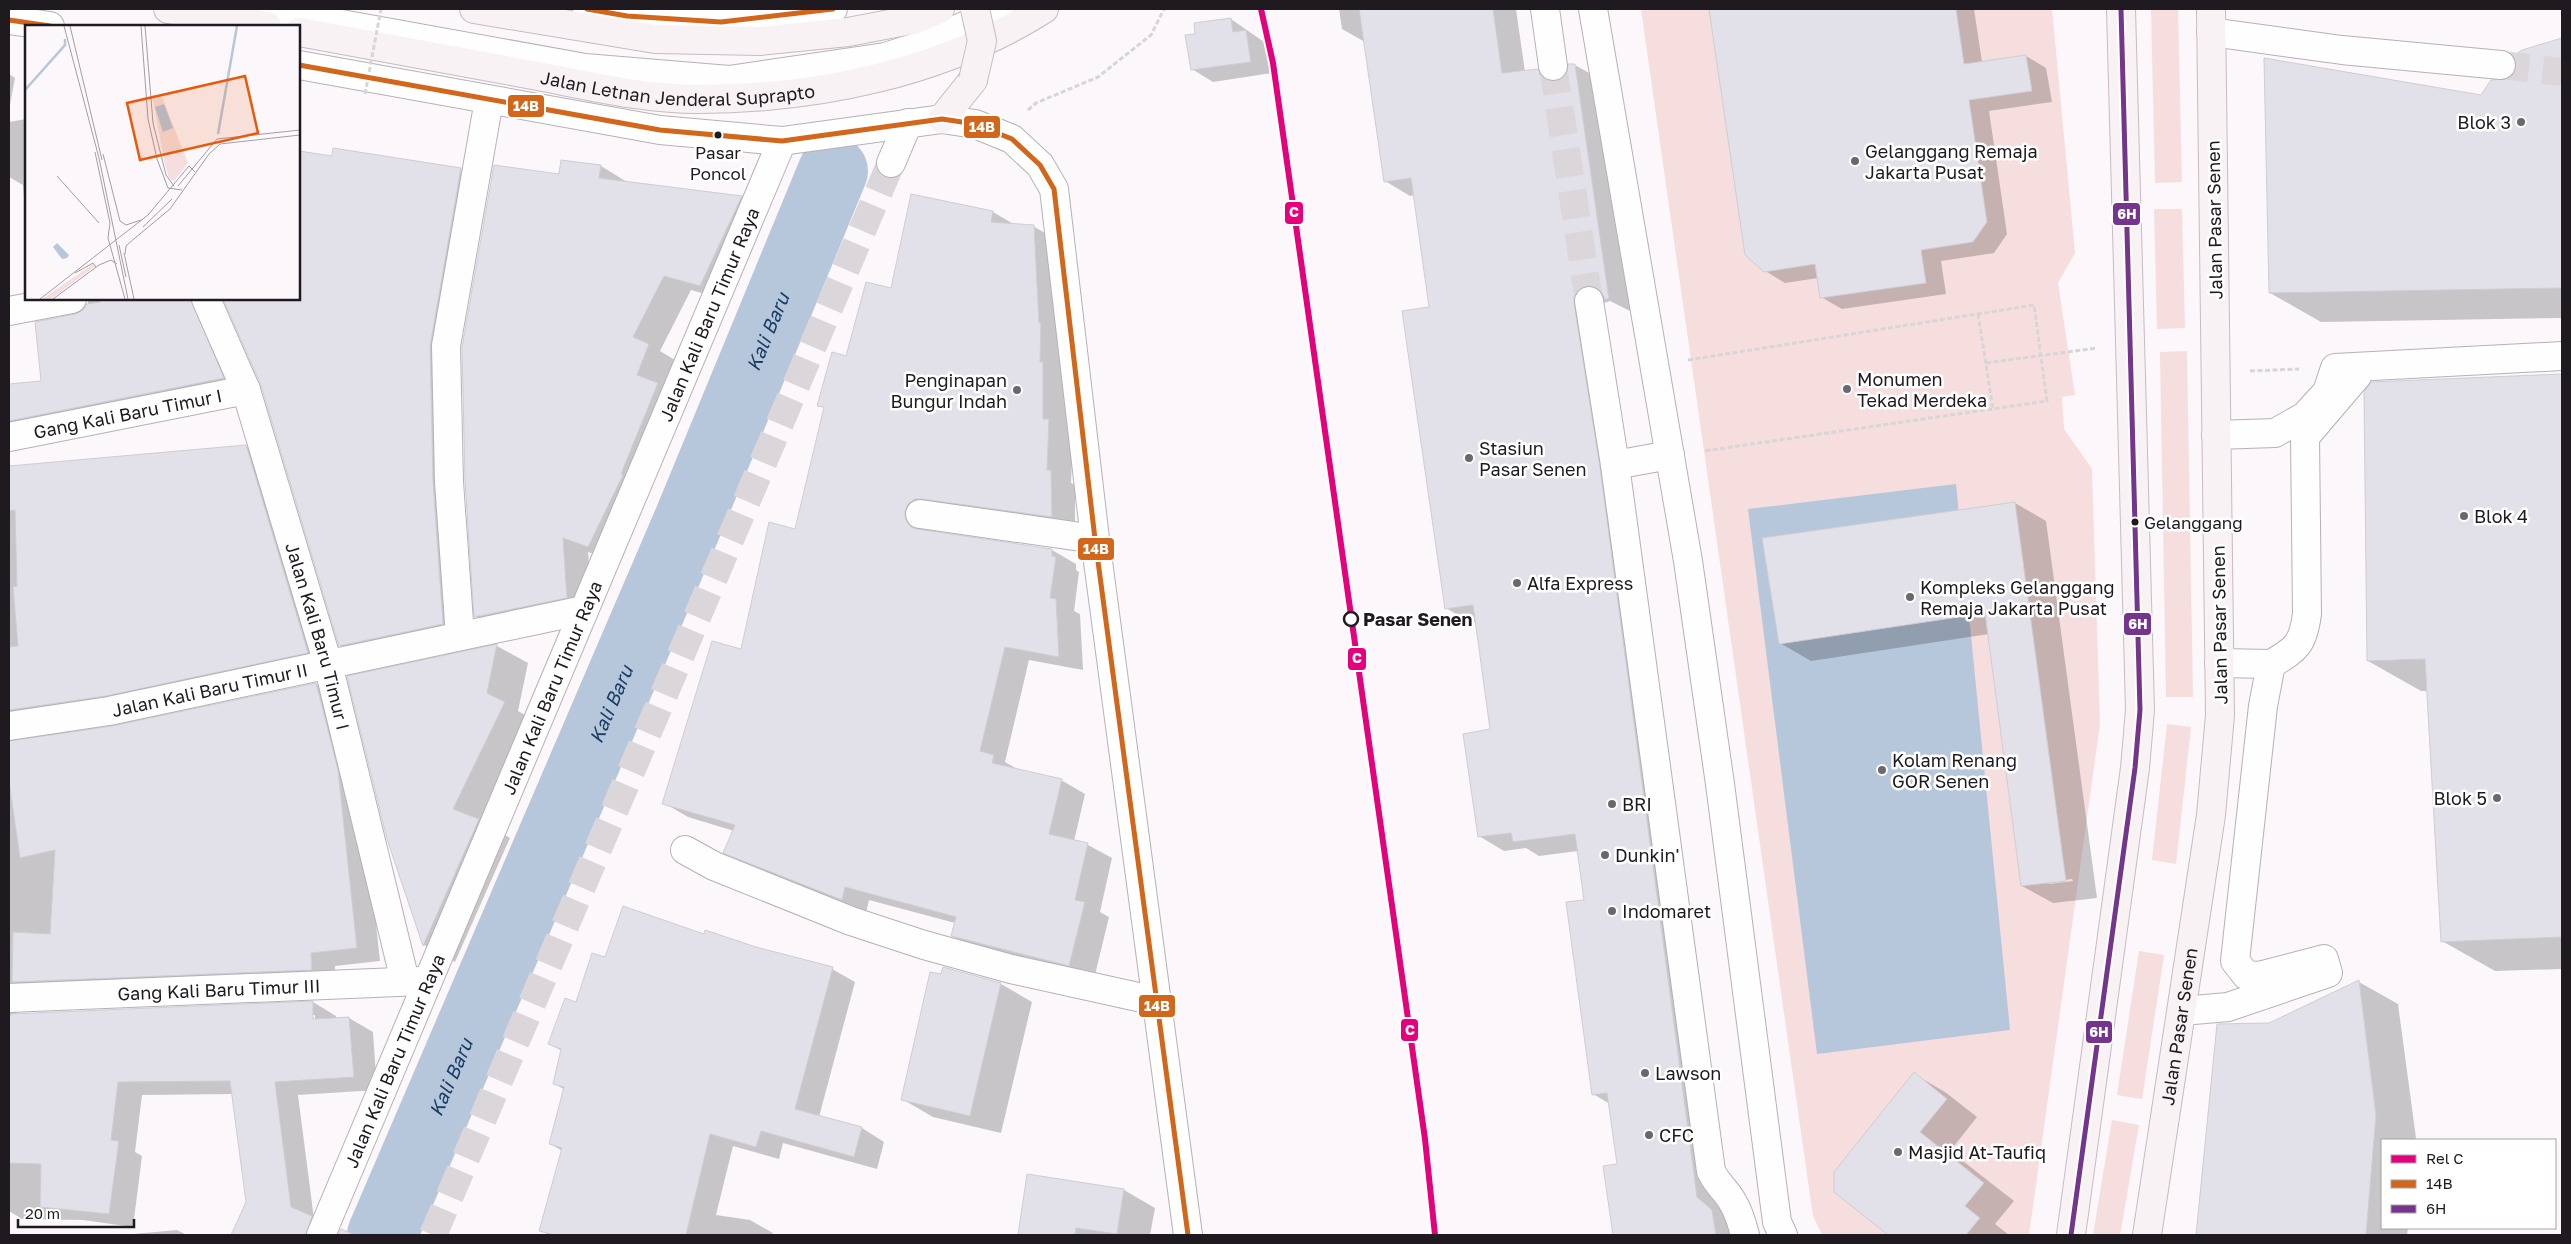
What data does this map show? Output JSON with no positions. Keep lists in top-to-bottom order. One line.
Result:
{"streets":{"main road":["Jalan Letnan Jenderal Suprapto","Jalan Pasar Senen"],"street":["Jalan Kali Baru Timur Raya","Gang Kali Baru Timur I","Jalan Kali Baru Timur I","Jalan Kali Baru Timur II","Gang Kali Baru Timur III"]},"crossings":[["Jalan Letnan Jenderal Suprapto","Jalan Kali Baru Timur Raya"],["Jalan Kali Baru Timur Raya","Jalan Kali Baru Timur I"],["Jalan Kali Baru Timur Raya","Jalan Kali Baru Timur II"],["Jalan Kali Baru Timur Raya","Gang Kali Baru Timur III"],["Gang Kali Baru Timur I","Jalan Kali Baru Timur I"],["Jalan Kali Baru Timur I","Jalan Kali Baru Timur II"],["Jalan Kali Baru Timur I","Gang Kali Baru Timur III"]],"water":["Kali Baru"],"places":["Blok 3","Pasar Poncol","Gelanggang Remaja Jakarta Pusat","Monumen Tekad Merdeka","Penginapan Bungur Indah","Stasiun Pasar Senen","Blok 4","Gelanggang","Alfa Express","Kompleks Gelanggang Remaja Jakarta Pusat","Pasar Senen","Kolam Renang GOR Senen","Blok 5","BRI","Dunkin'","Indomaret","Lawson","CFC","Masjid At-Taufiq"],"lines":["rail line C","transit line 14B","transit line 6H"],"legend":["Rel C","14B","6H"],"scale_bar":"20 m"}
